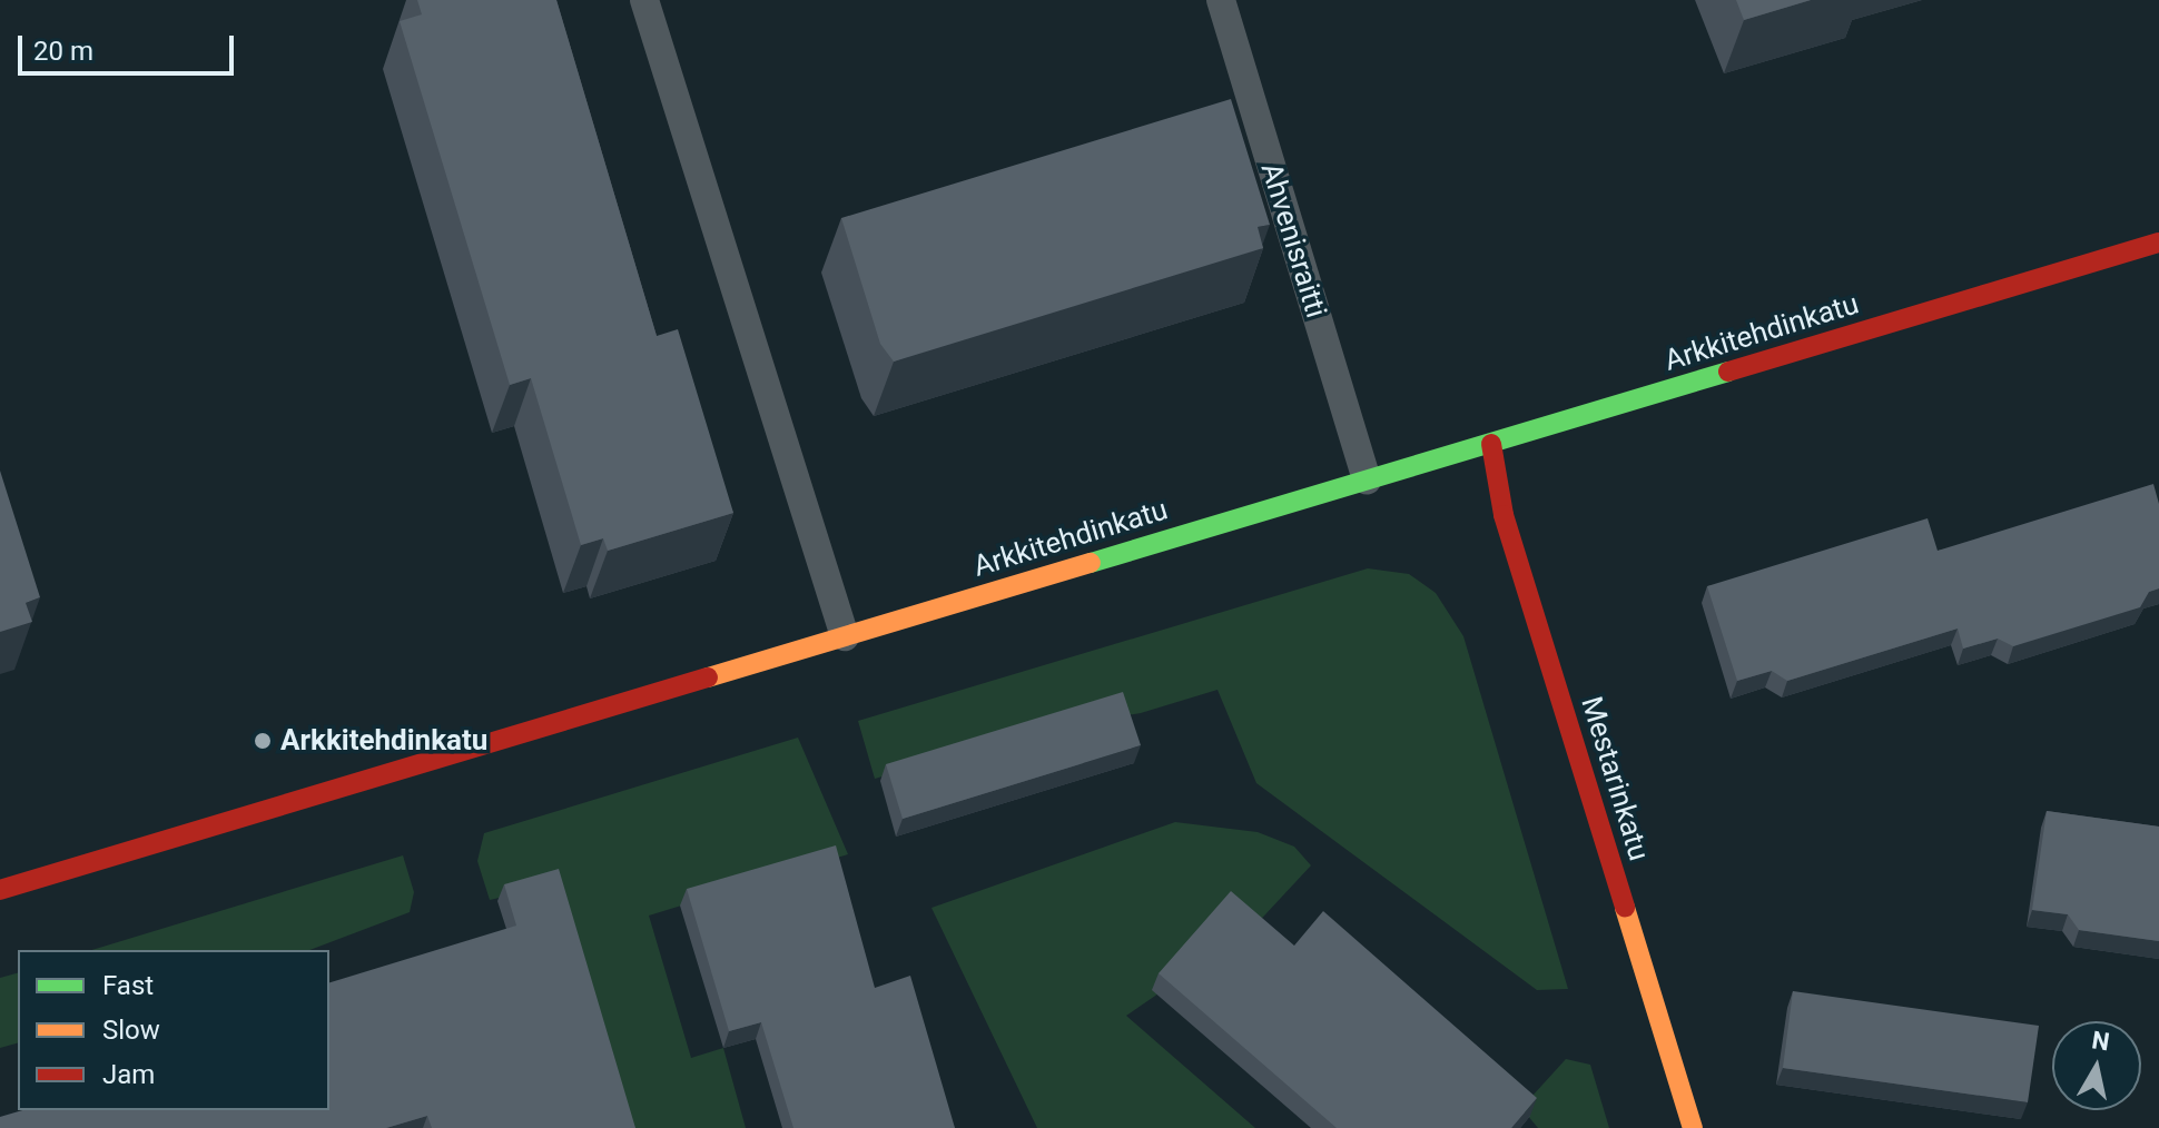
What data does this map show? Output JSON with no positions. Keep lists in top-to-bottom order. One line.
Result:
{"streets":{"street":["Arkkitehdinkatu","Mestarinkatu"],"lane":["Ahvenisraitti"]},"crossings":[["Ahvenisraitti","Arkkitehdinkatu"],["Arkkitehdinkatu","Mestarinkatu"]],"places":["Arkkitehdinkatu"],"legend":["Fast","Slow","Jam"],"scale_bar":"20 m","north":"top"}
